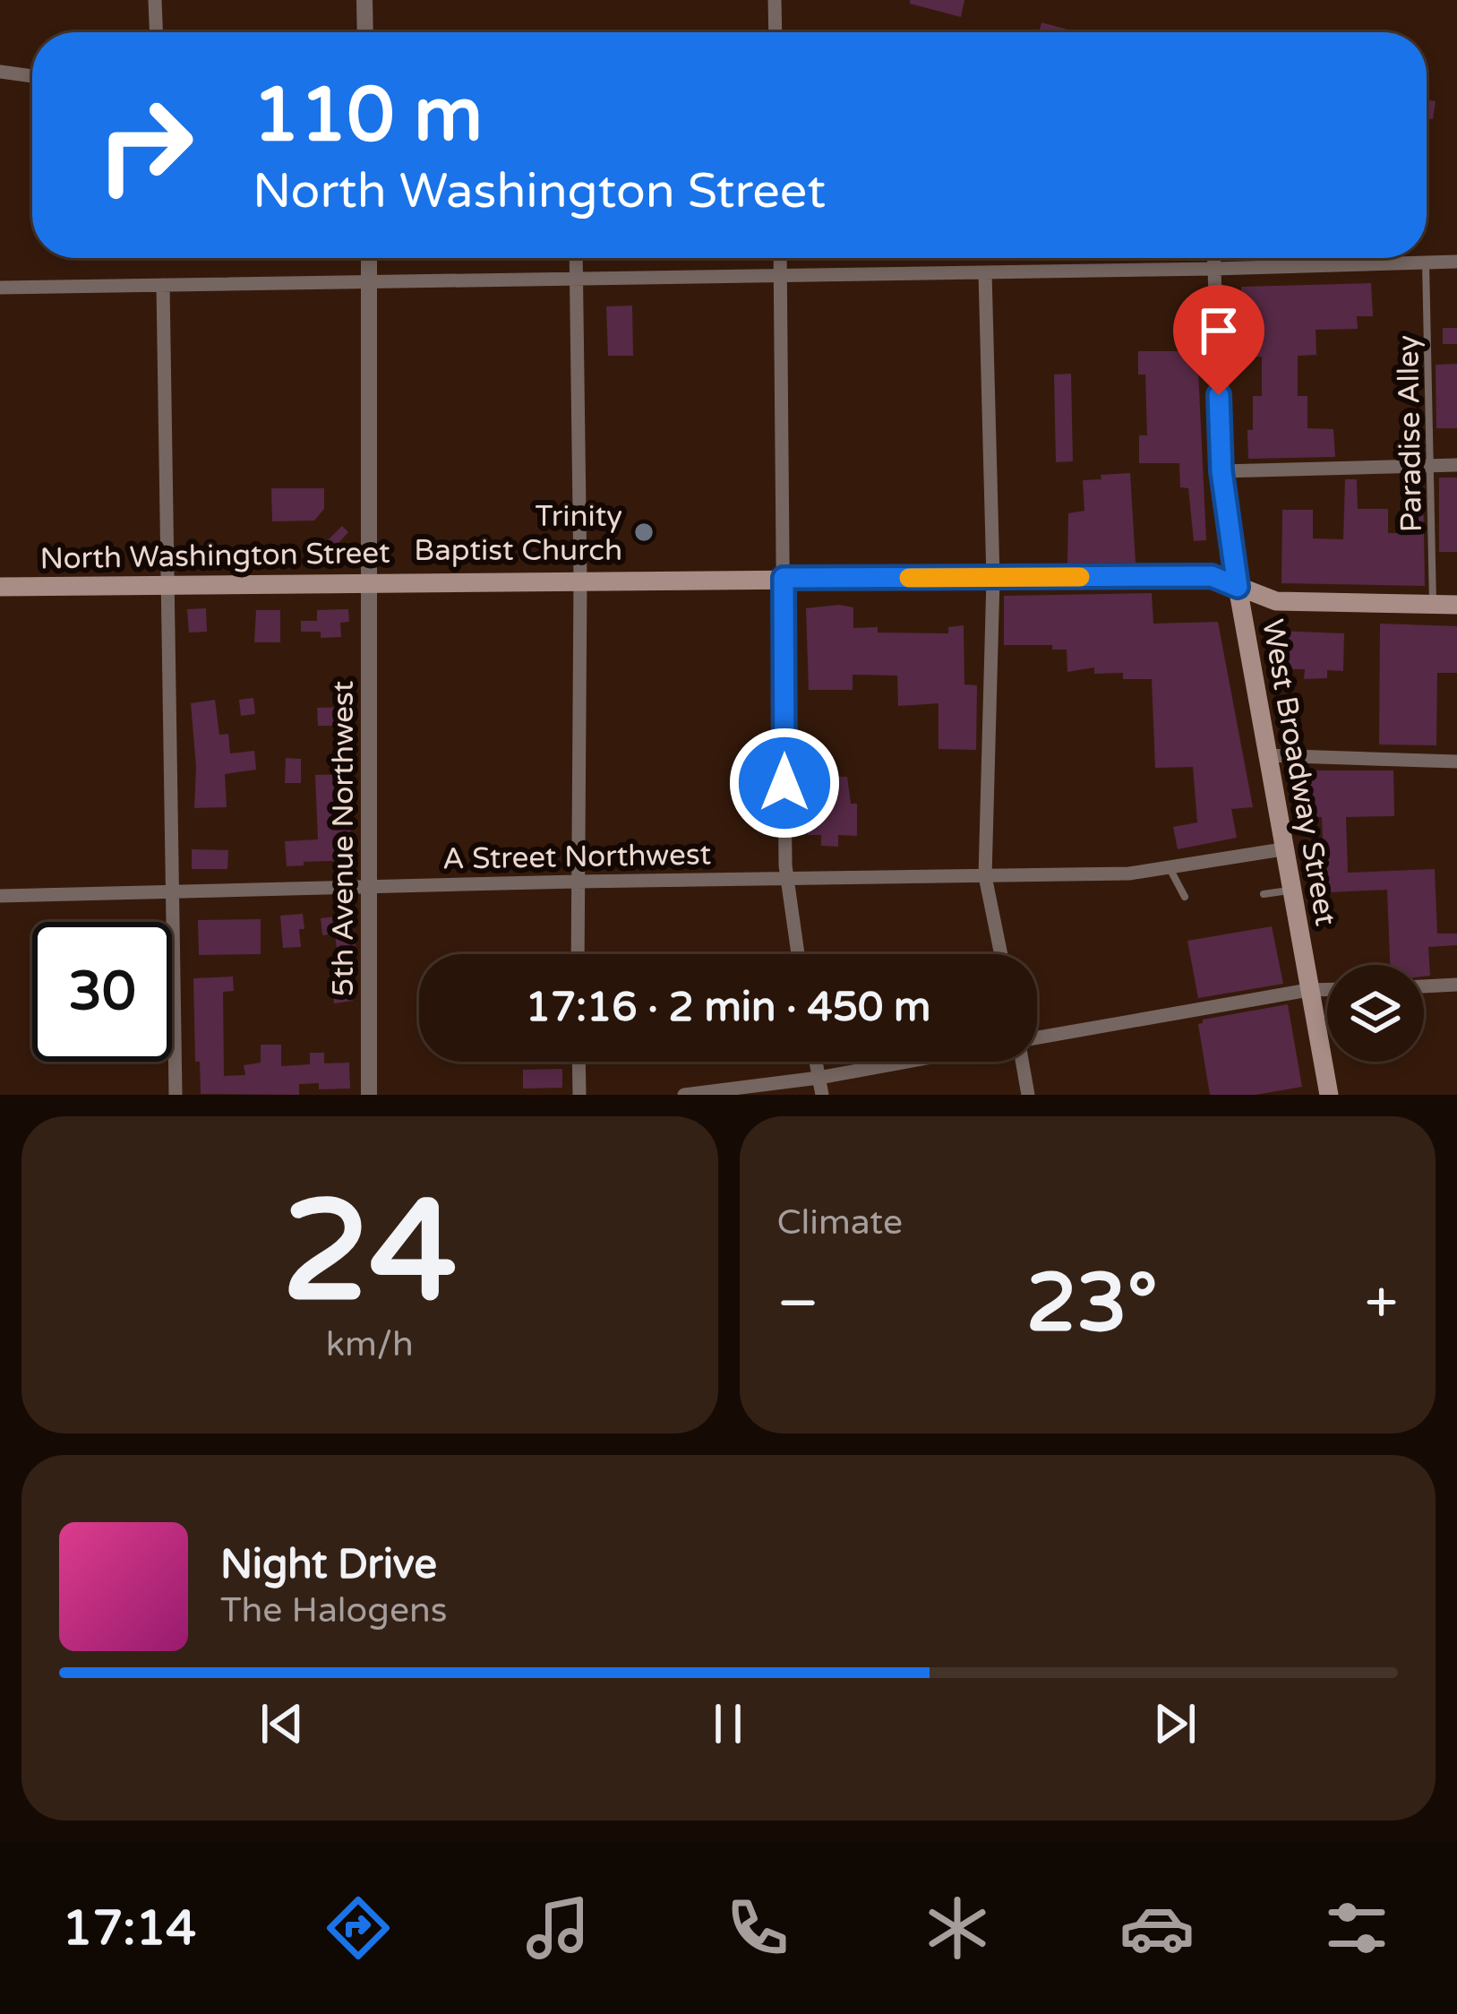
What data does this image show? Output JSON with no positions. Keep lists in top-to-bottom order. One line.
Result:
{"streets":{"main road":["North Washington Street","West Broadway Street"],"street":["5th Avenue Northwest","A Street Northwest"],"lane":["Paradise Alley"]},"crossings":[["Paradise Alley","North Washington Street"],["North Washington Street","West Broadway Street"],["North Washington Street","5th Avenue Northwest"],["West Broadway Street","A Street Northwest"],["5th Avenue Northwest","A Street Northwest"]],"places":["Trinity Baptist Church"],"page":{"turn":["110 m","North Washington Street"],"limit":"30","trip":"17:16 · 2 min · 450 m","tile":[["24","km/h"],"Climate"],"heat":["−","23°","+"],"song":["Night Drive","The Halogens"],"tabs":"17:14"}}
